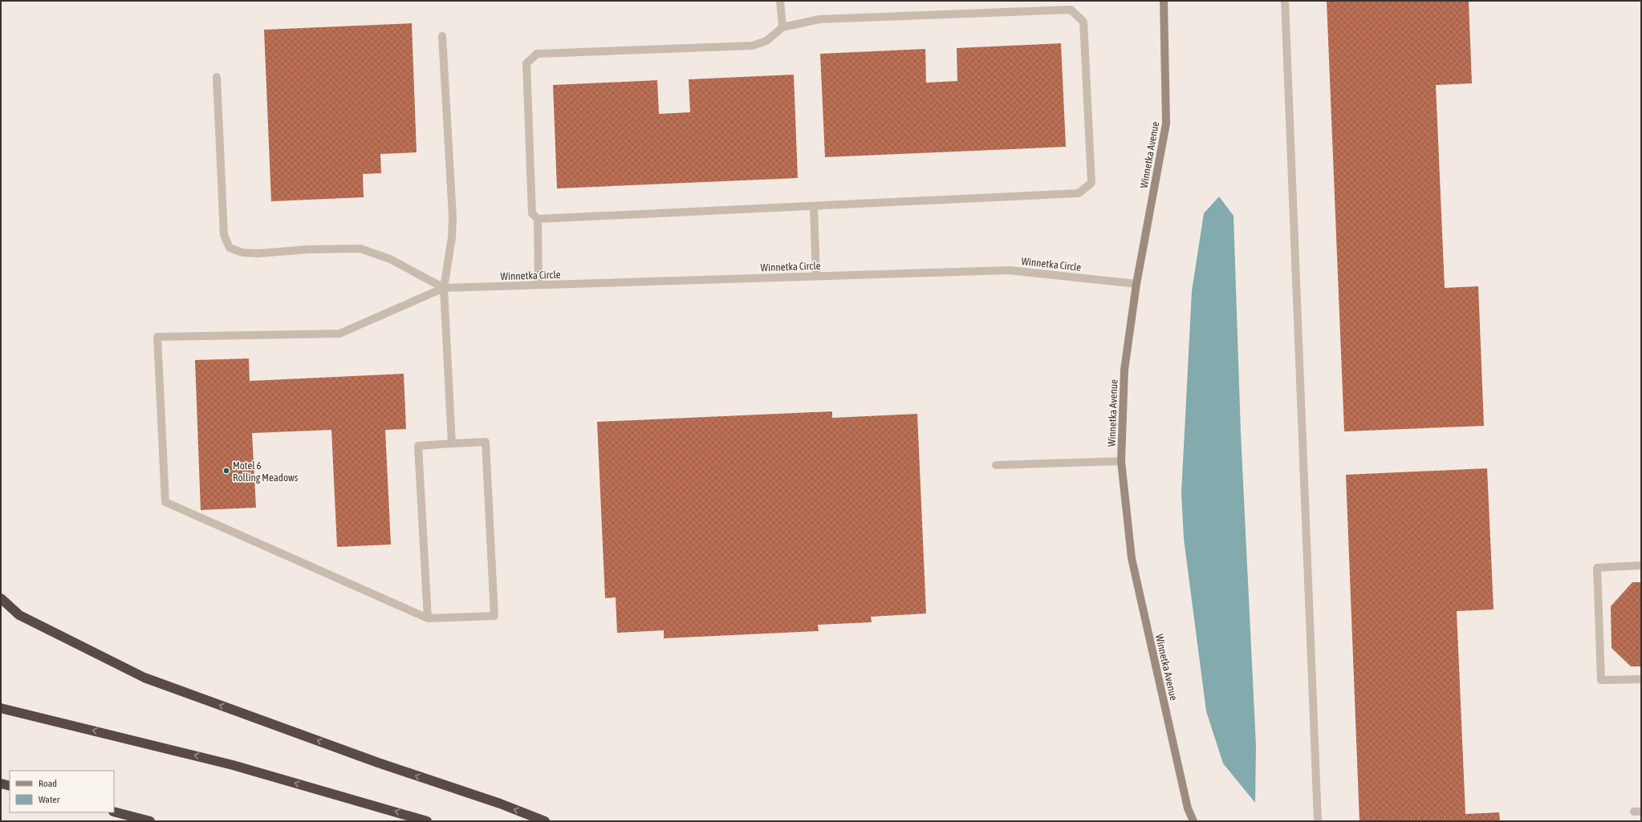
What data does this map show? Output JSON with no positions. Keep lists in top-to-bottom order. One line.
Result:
{"streets":{"street":["Winnetka Avenue","Winnetka Circle"]},"crossings":[["Winnetka Avenue","Winnetka Circle"]],"places":["Motel 6 Rolling Meadows"],"legend":["Road","Water"]}
